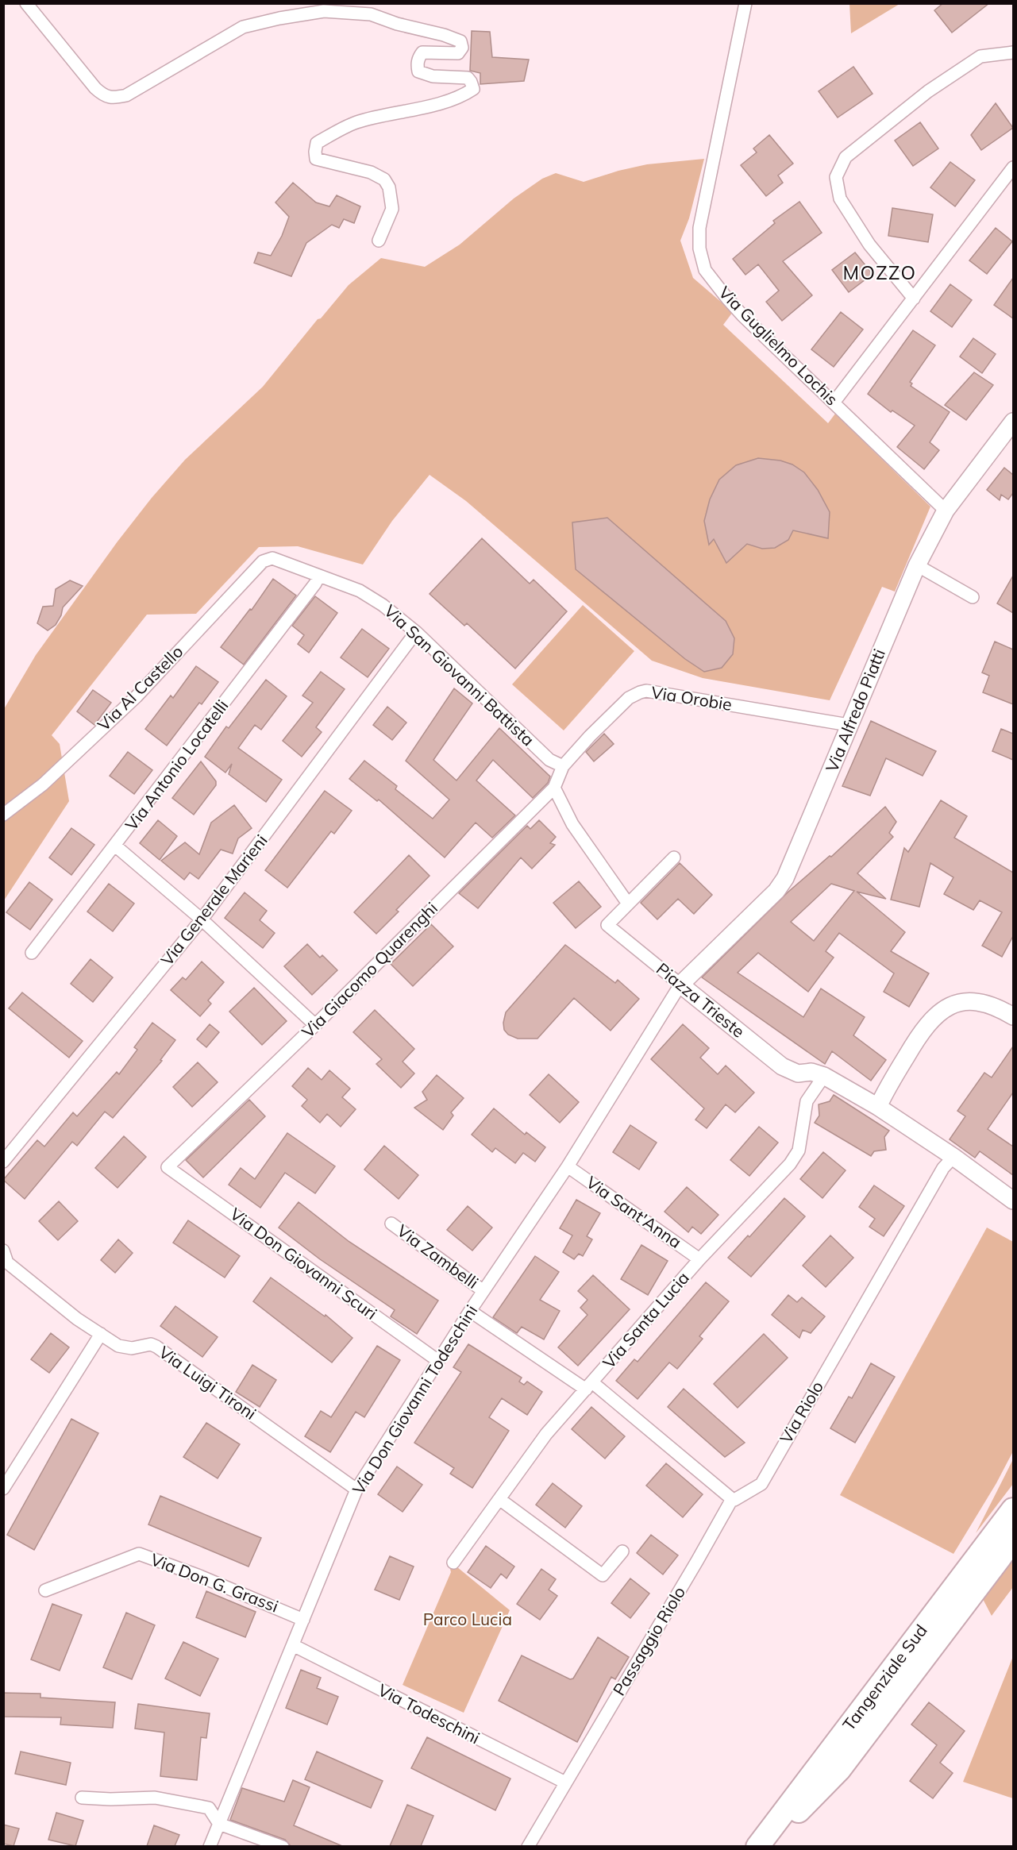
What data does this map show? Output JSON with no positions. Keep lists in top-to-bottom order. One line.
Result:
{"streets":{"highway":["Tangenziale Sud"],"street":["Via Guglielmo Lochis","Via San Giovanni Battista","Via Al Castello","Via Orobie","Via Alfredo Piatti","Via Antonio Locatelli","Via Generale Marieni","Via Giacomo Quarenghi","Piazza Trieste","Via Sant'Anna","Via Zambelli","Via Don Giovanni Scuri","Via Santa Lucia","Via Luigi Tironi","Via Don Giovanni Todeschini","Via Riolo","Via Don G. Grassi","Passaggio Riolo","Via Todeschini"]},"crossings":[["Via Guglielmo Lochis","Via Alfredo Piatti"],["Via San Giovanni Battista","Via Al Castello"],["Via San Giovanni Battista","Via Orobie"],["Via San Giovanni Battista","Via Antonio Locatelli"],["Via San Giovanni Battista","Via Generale Marieni"],["Via San Giovanni Battista","Via Giacomo Quarenghi"],["Via Orobie","Via Alfredo Piatti"],["Via Orobie","Via Giacomo Quarenghi"],["Via Alfredo Piatti","Piazza Trieste"],["Via Alfredo Piatti","Via Don Giovanni Todeschini"],["Via Giacomo Quarenghi","Via Don Giovanni Scuri"],["Piazza Trieste","Via Santa Lucia"],["Piazza Trieste","Via Don Giovanni Todeschini"],["Via Sant'Anna","Via Santa Lucia"],["Via Sant'Anna","Via Don Giovanni Todeschini"],["Via Zambelli","Via Don Giovanni Todeschini"],["Via Don Giovanni Scuri","Via Don Giovanni Todeschini"],["Via Luigi Tironi","Via Don Giovanni Todeschini"],["Via Don Giovanni Todeschini","Via Don G. Grassi"],["Via Don Giovanni Todeschini","Via Todeschini"],["Via Riolo","Passaggio Riolo"],["Passaggio Riolo","Via Todeschini"]],"districts":["MOZZO"],"parks":["Parco Lucia"]}
